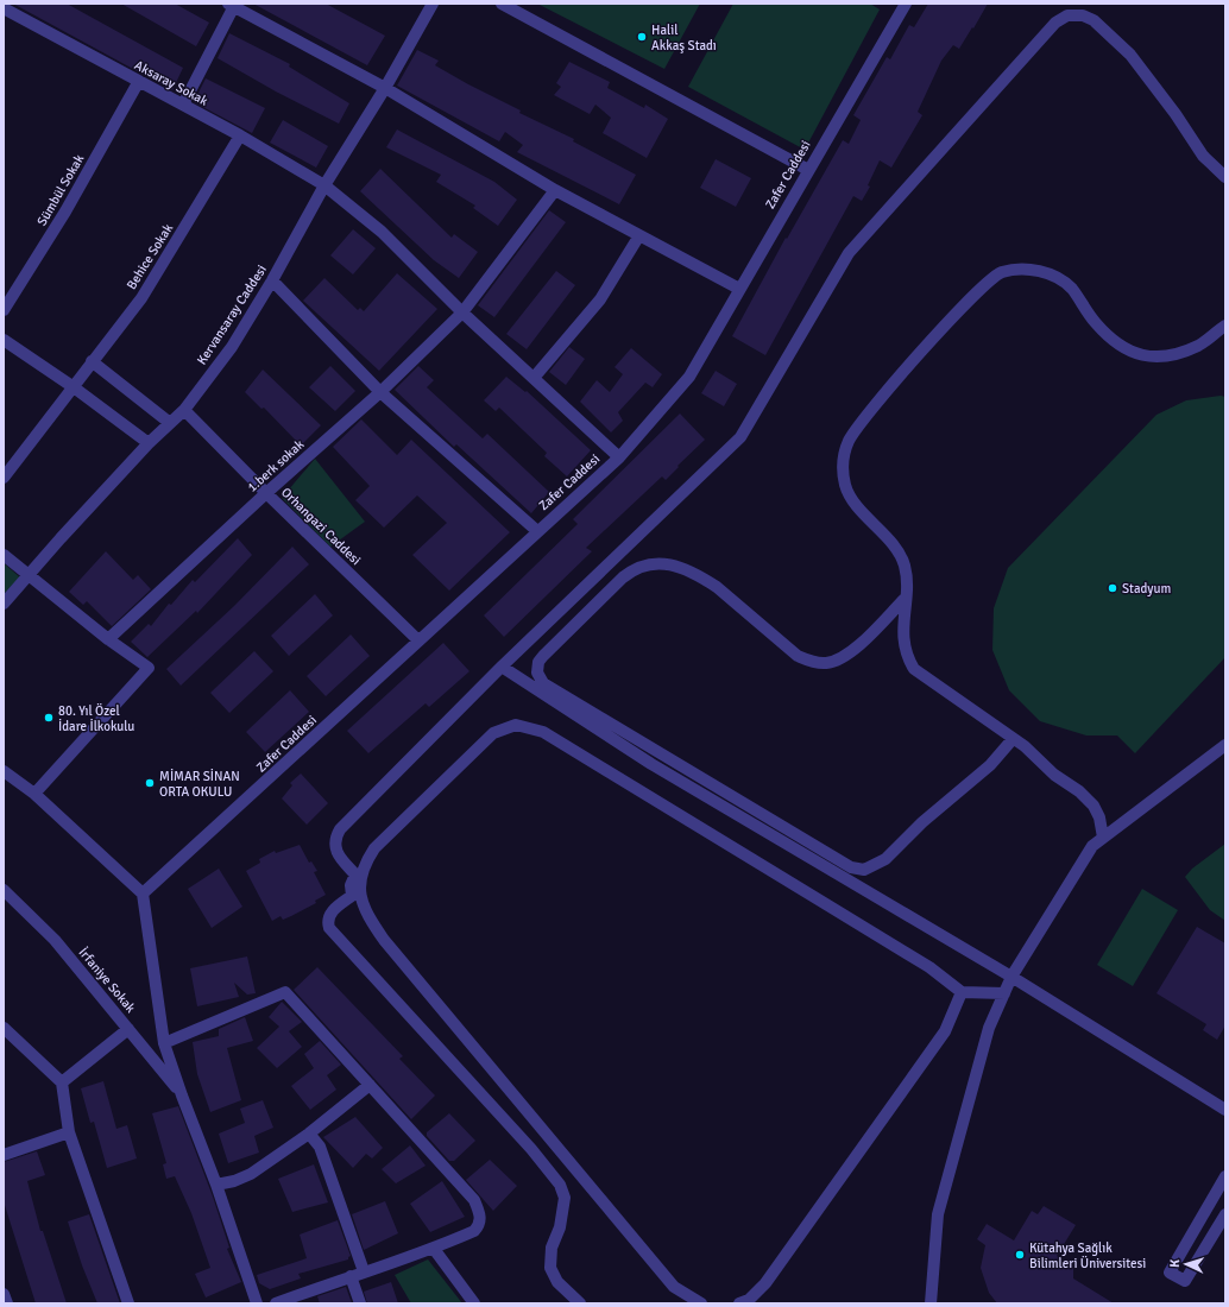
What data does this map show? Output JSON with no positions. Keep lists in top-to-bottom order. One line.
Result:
{"streets":{"street":["Aksaray Sokak","Zafer Caddesi","Sümbül Sokak","Behice Sokak","Kervansaray Caddesi","1.berk sokak","Orhangazi Caddesi","İrfaniye Sokak"]},"crossings":[["Aksaray Sokak","Zafer Caddesi"],["Aksaray Sokak","Sümbül Sokak"],["Aksaray Sokak","Behice Sokak"],["Aksaray Sokak","Kervansaray Caddesi"],["Aksaray Sokak","1.berk sokak"],["Zafer Caddesi","Orhangazi Caddesi"],["Kervansaray Caddesi","Orhangazi Caddesi"],["1.berk sokak","Orhangazi Caddesi"]],"places":["Halil Akkaş Stadı","Stadyum","80. Yıl Özel İdare İlkokulu","MİMAR SİNAN ORTA OKULU","Kütahya Sağlık Bilimleri Üniversitesi"],"north":"left"}
